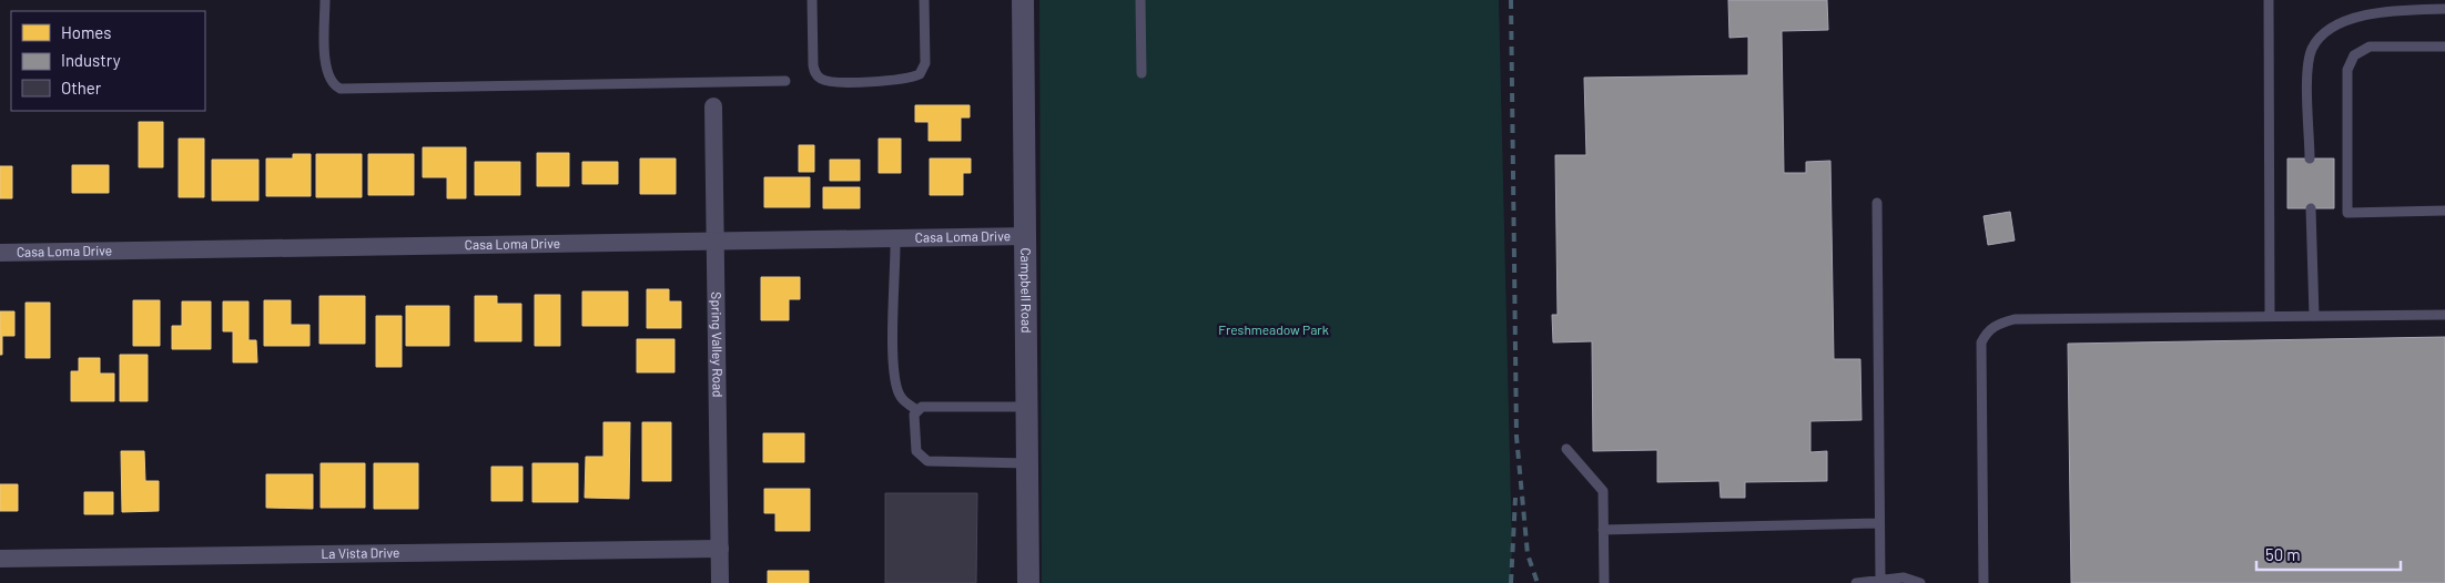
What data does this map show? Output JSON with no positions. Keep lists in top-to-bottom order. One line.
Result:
{"streets":{"street":["Casa Loma Drive","Campbell Road","Spring Valley Road","La Vista Drive"]},"crossings":[["Casa Loma Drive","Campbell Road"],["Casa Loma Drive","Spring Valley Road"],["Spring Valley Road","La Vista Drive"]],"parks":["Freshmeadow Park"],"legend":["Homes","Industry","Other"],"scale_bar":"50 m"}
